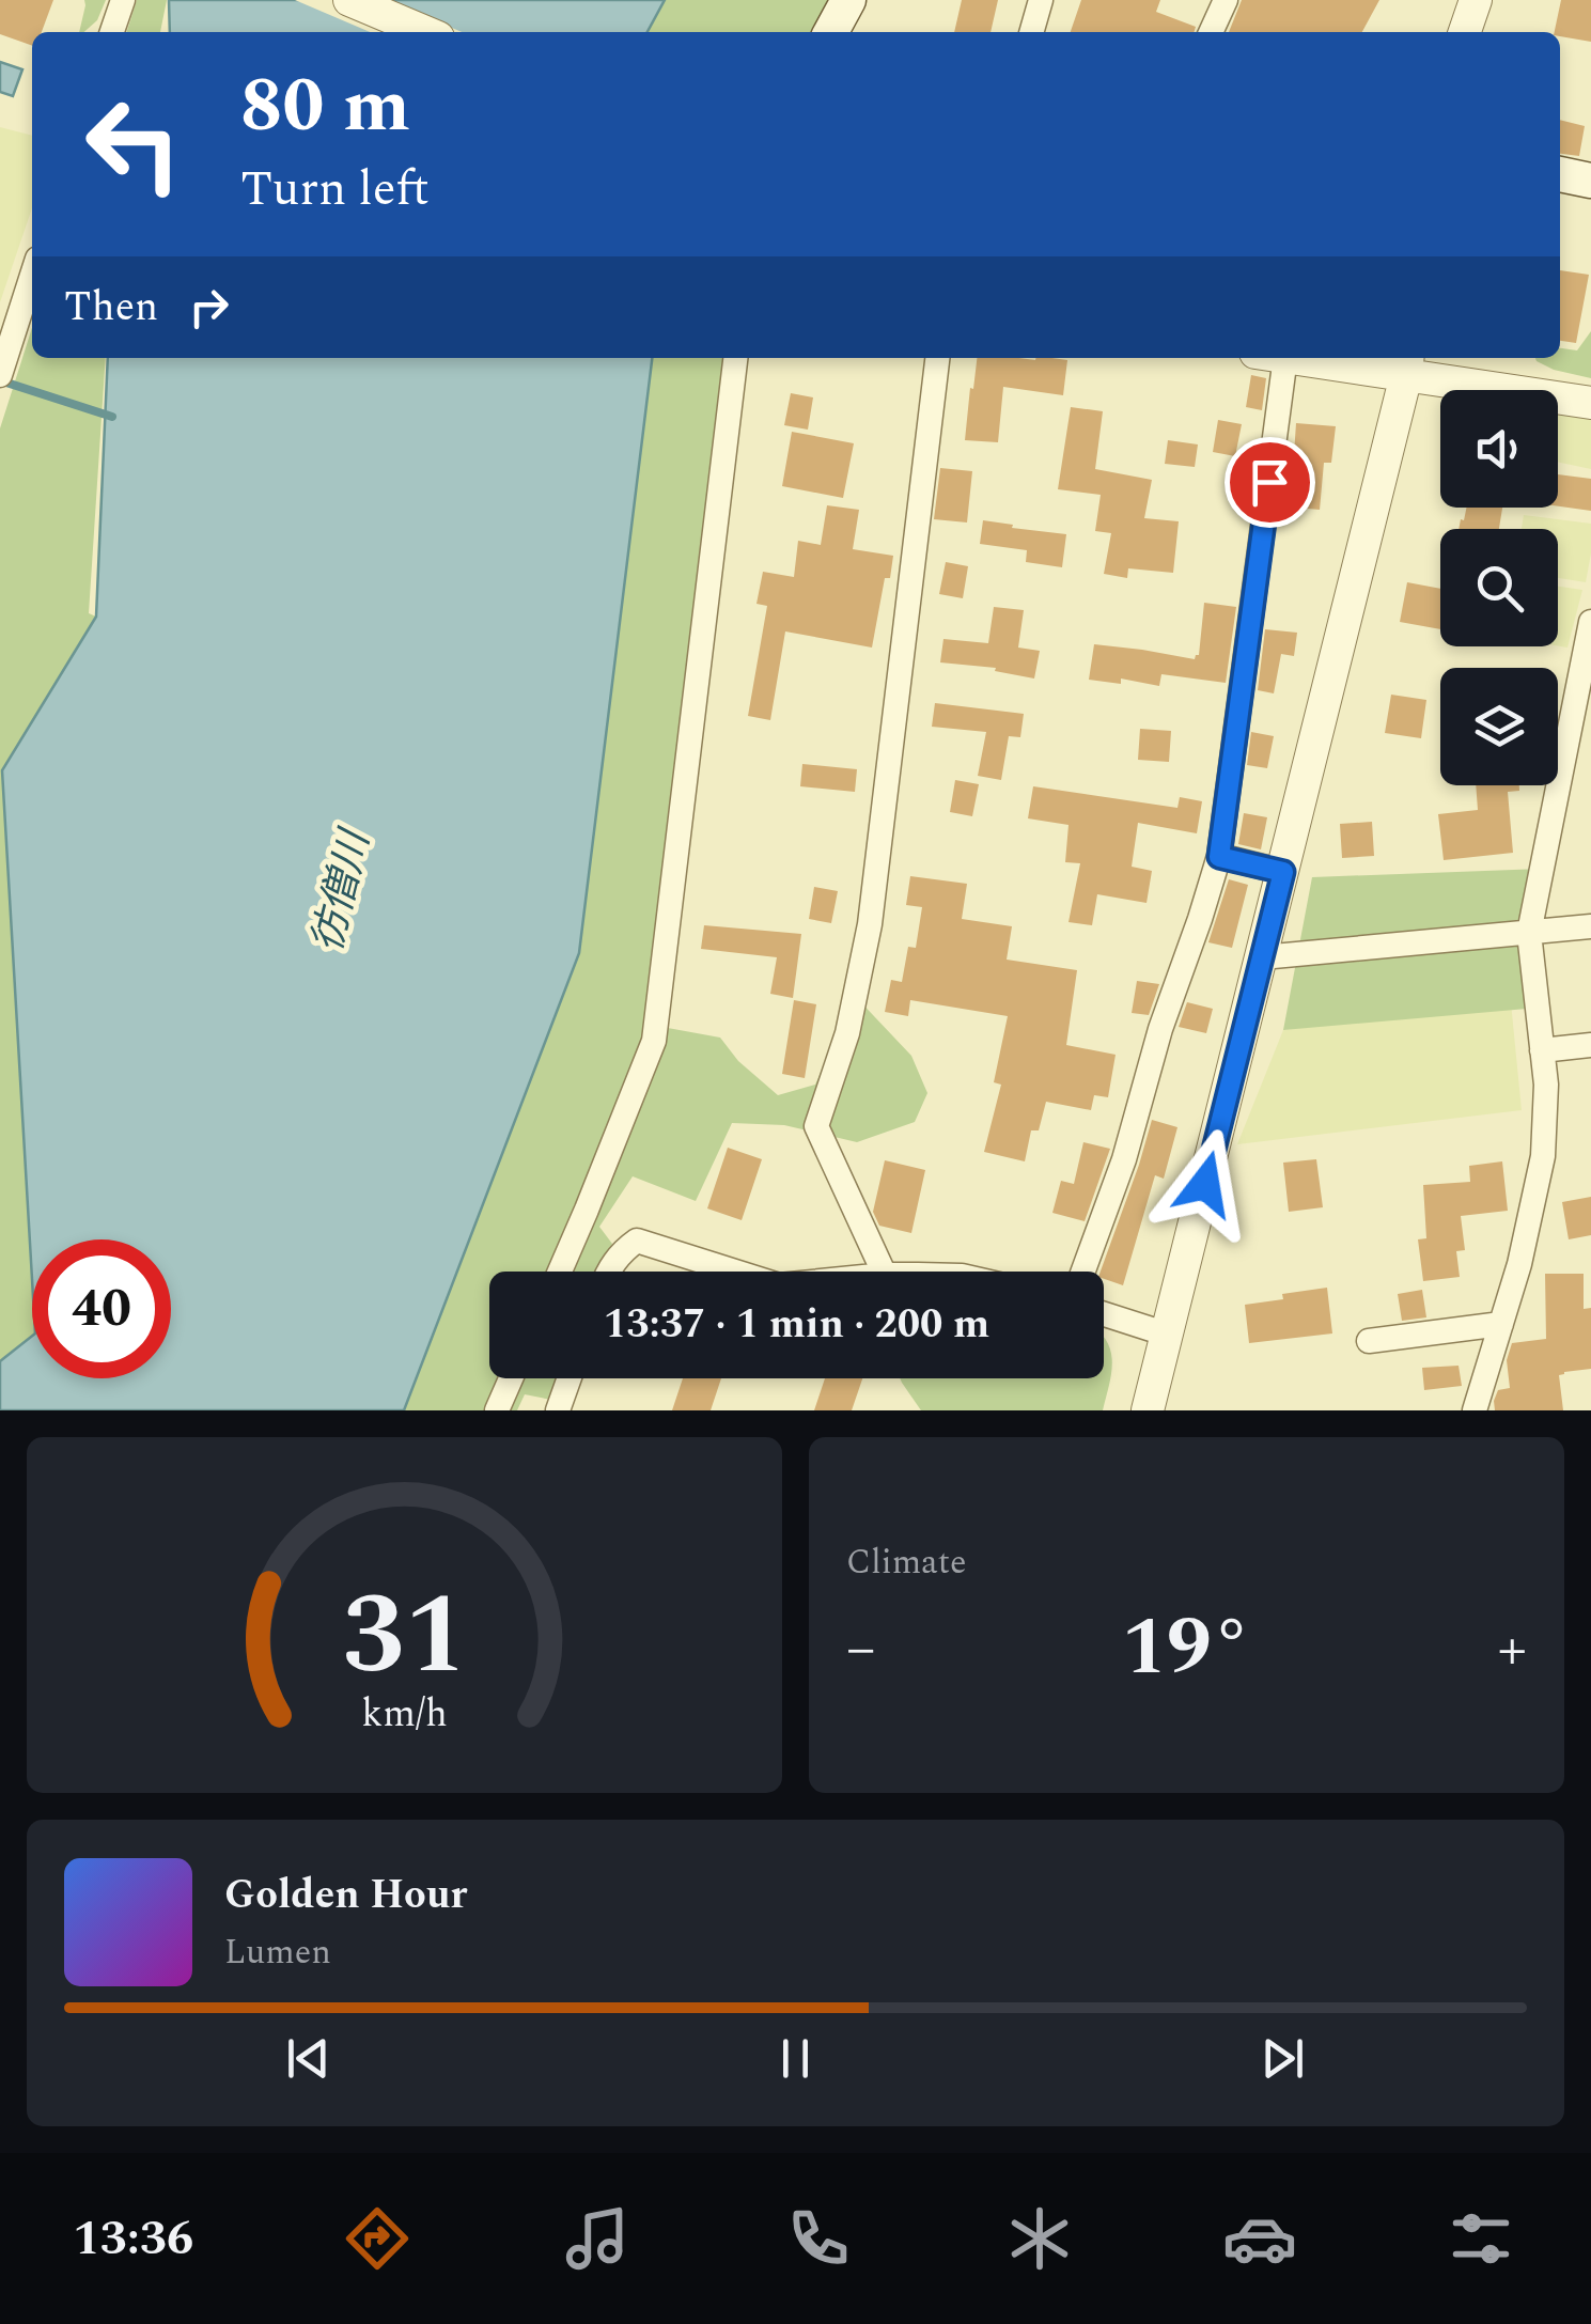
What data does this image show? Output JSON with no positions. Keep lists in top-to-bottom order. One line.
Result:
{"water":["彷僧川"],"page":{"turn":["80 m","Turn left"],"then":"Then","limit":"40","trip":"13:37 · 1 min · 200 m","tile":"Climate","heat":["−","19°","+"],"song":["Golden Hour","Lumen"],"tabs":"13:36","gauge":["31","km/h"]}}
